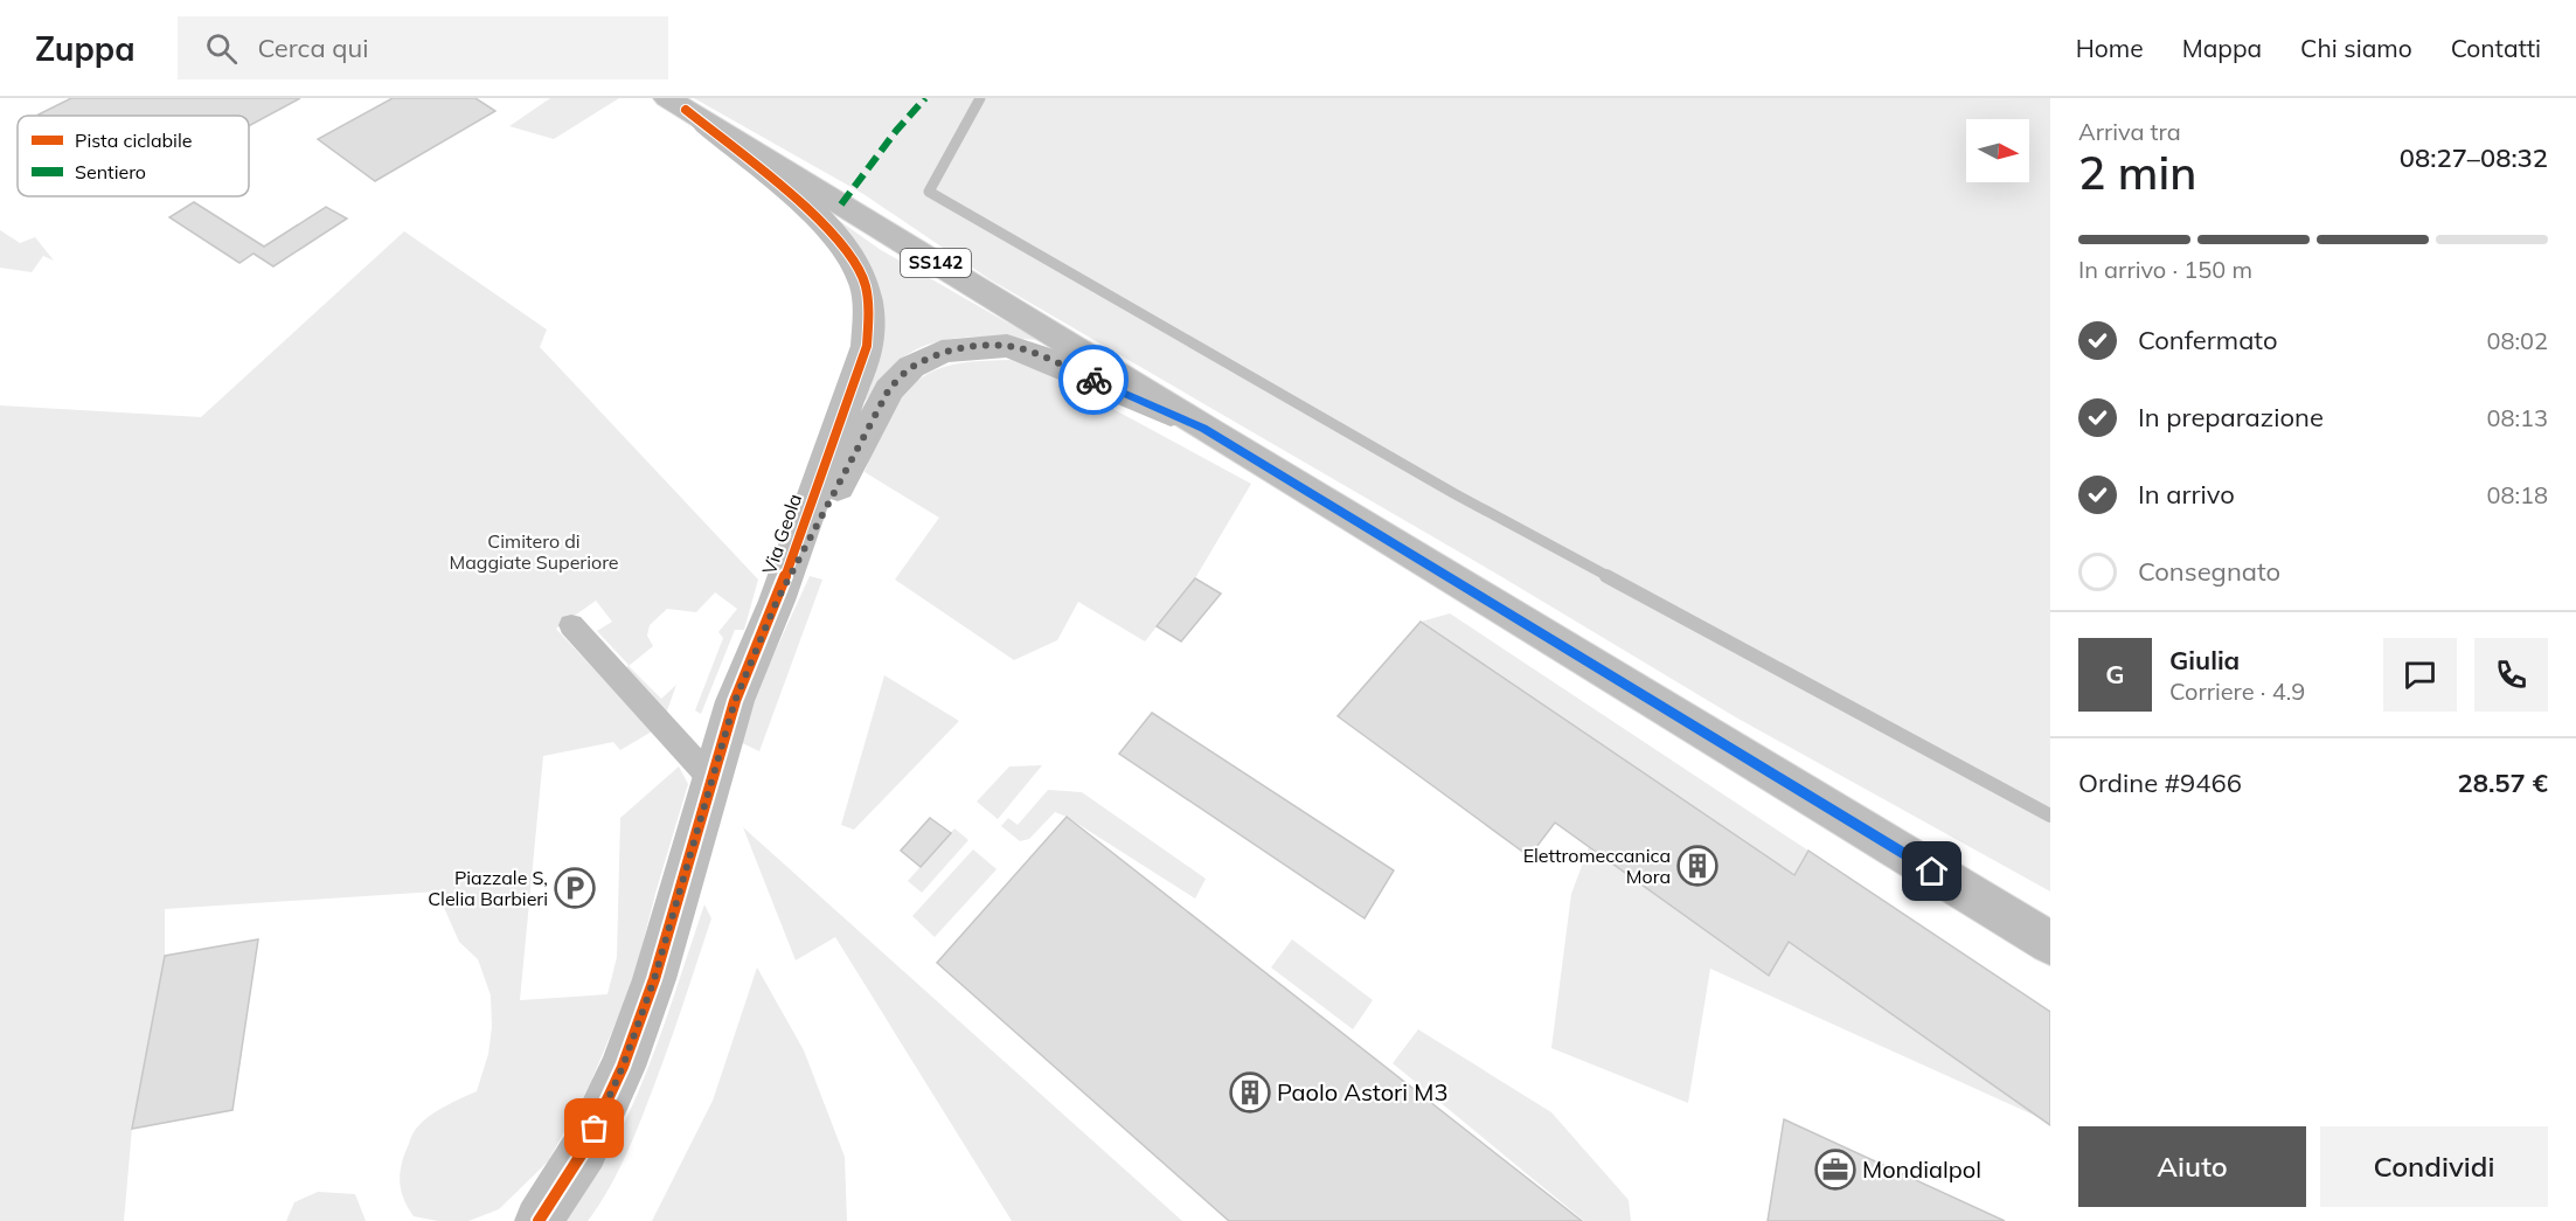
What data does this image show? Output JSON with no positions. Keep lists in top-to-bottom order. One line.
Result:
{"streets":{"street":["SS142","Via Geola"]},"crossings":[["SS142","Via Geola"]],"parks":["Cimitero di Maggiate Superiore"],"places":{"building":["Elettromeccanica Mora","Paolo Astori M3"],"parking":["Piazzale S, Clelia Barbieri"],"office":["Mondialpol"]},"legend":["Pista ciclabile","Sentiero"],"north":"right","page":{"header":"Zuppa","search":"Cerca qui","nav":["Home","Mappa","Chi siamo","Contatti"],"heading":["2 min","Arriva tra","08:27–08:32"],"panel":["Giulia","Corriere · 4.9","Ordine #9466","28.57 €"],"bar":"In arrivo · 150 m","list":[["Confermato","08:02"],["In preparazione","08:13"],["In arrivo","08:18"],"Consegnato"],"round":"G","buttons":["Aiuto","Condividi"]}}
